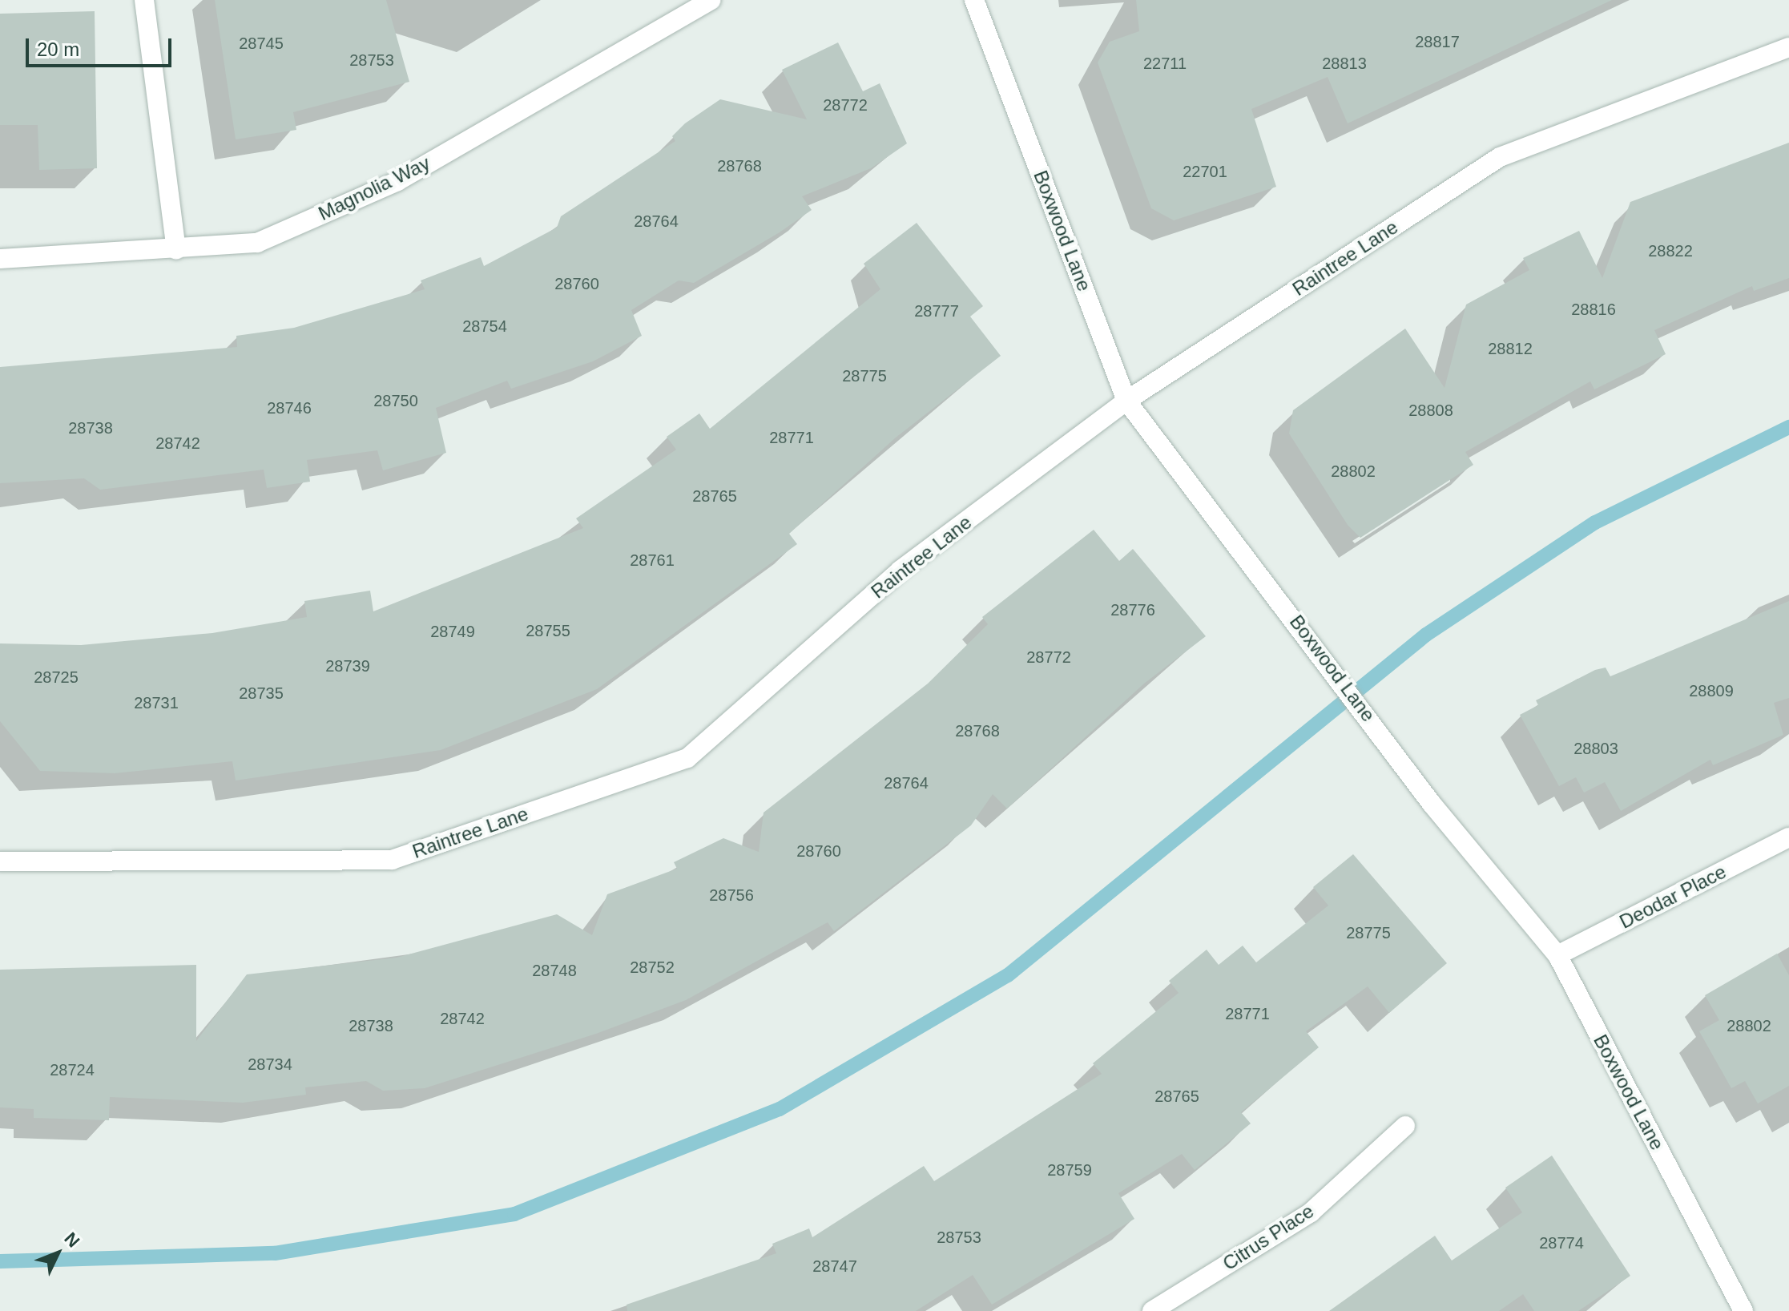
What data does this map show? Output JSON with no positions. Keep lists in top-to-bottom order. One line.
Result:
{"streets":{"street":["Magnolia Way","Boxwood Lane","Raintree Lane","Deodar Place","Citrus Place"]},"crossings":[["Boxwood Lane","Raintree Lane"],["Boxwood Lane","Deodar Place"]],"house_numbers":["28817","28745","28753","22711","28813","28772","28768","22701","28764","28822","28760","28816","28777","28754","28812","28775","28750","28746","28808","28738","28771","28742","28802","28765","28761","28776","28755","28749","28772","28739","28725","28809","28735","28731","28768","28803","28764","28760","28756","28775","28752","28748","28771","28742","28738","28802","28734","28724","28765","28759","28753","28774","28747"],"scale_bar":"20 m","north":"top right"}
